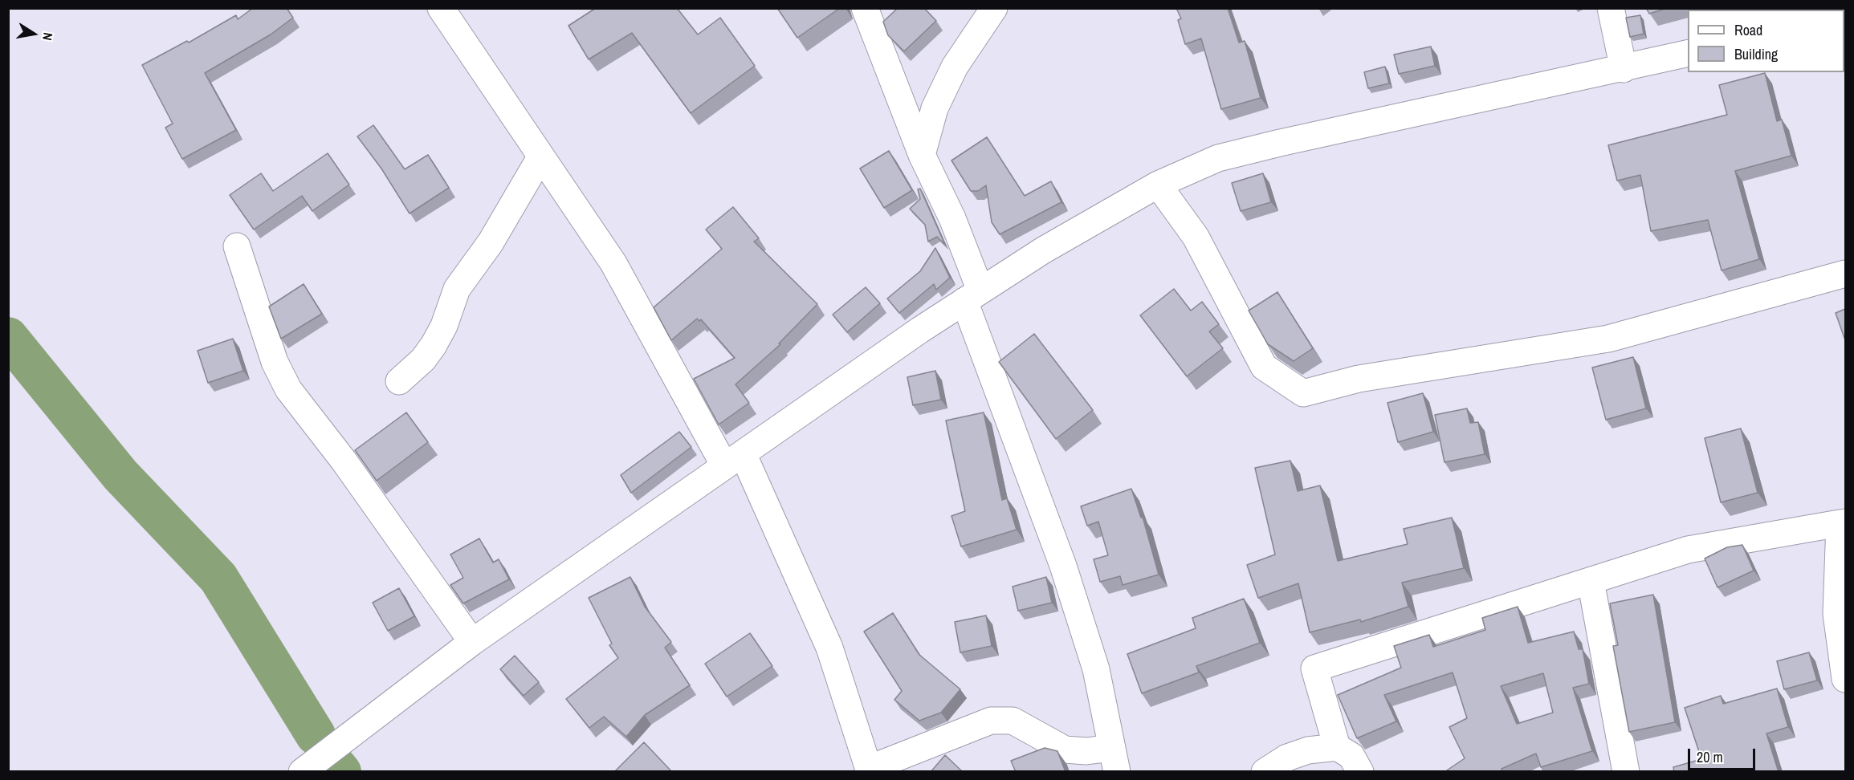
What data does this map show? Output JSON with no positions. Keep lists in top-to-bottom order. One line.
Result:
{"legend":["Road","Building"],"scale_bar":"20 m","north":"right"}
